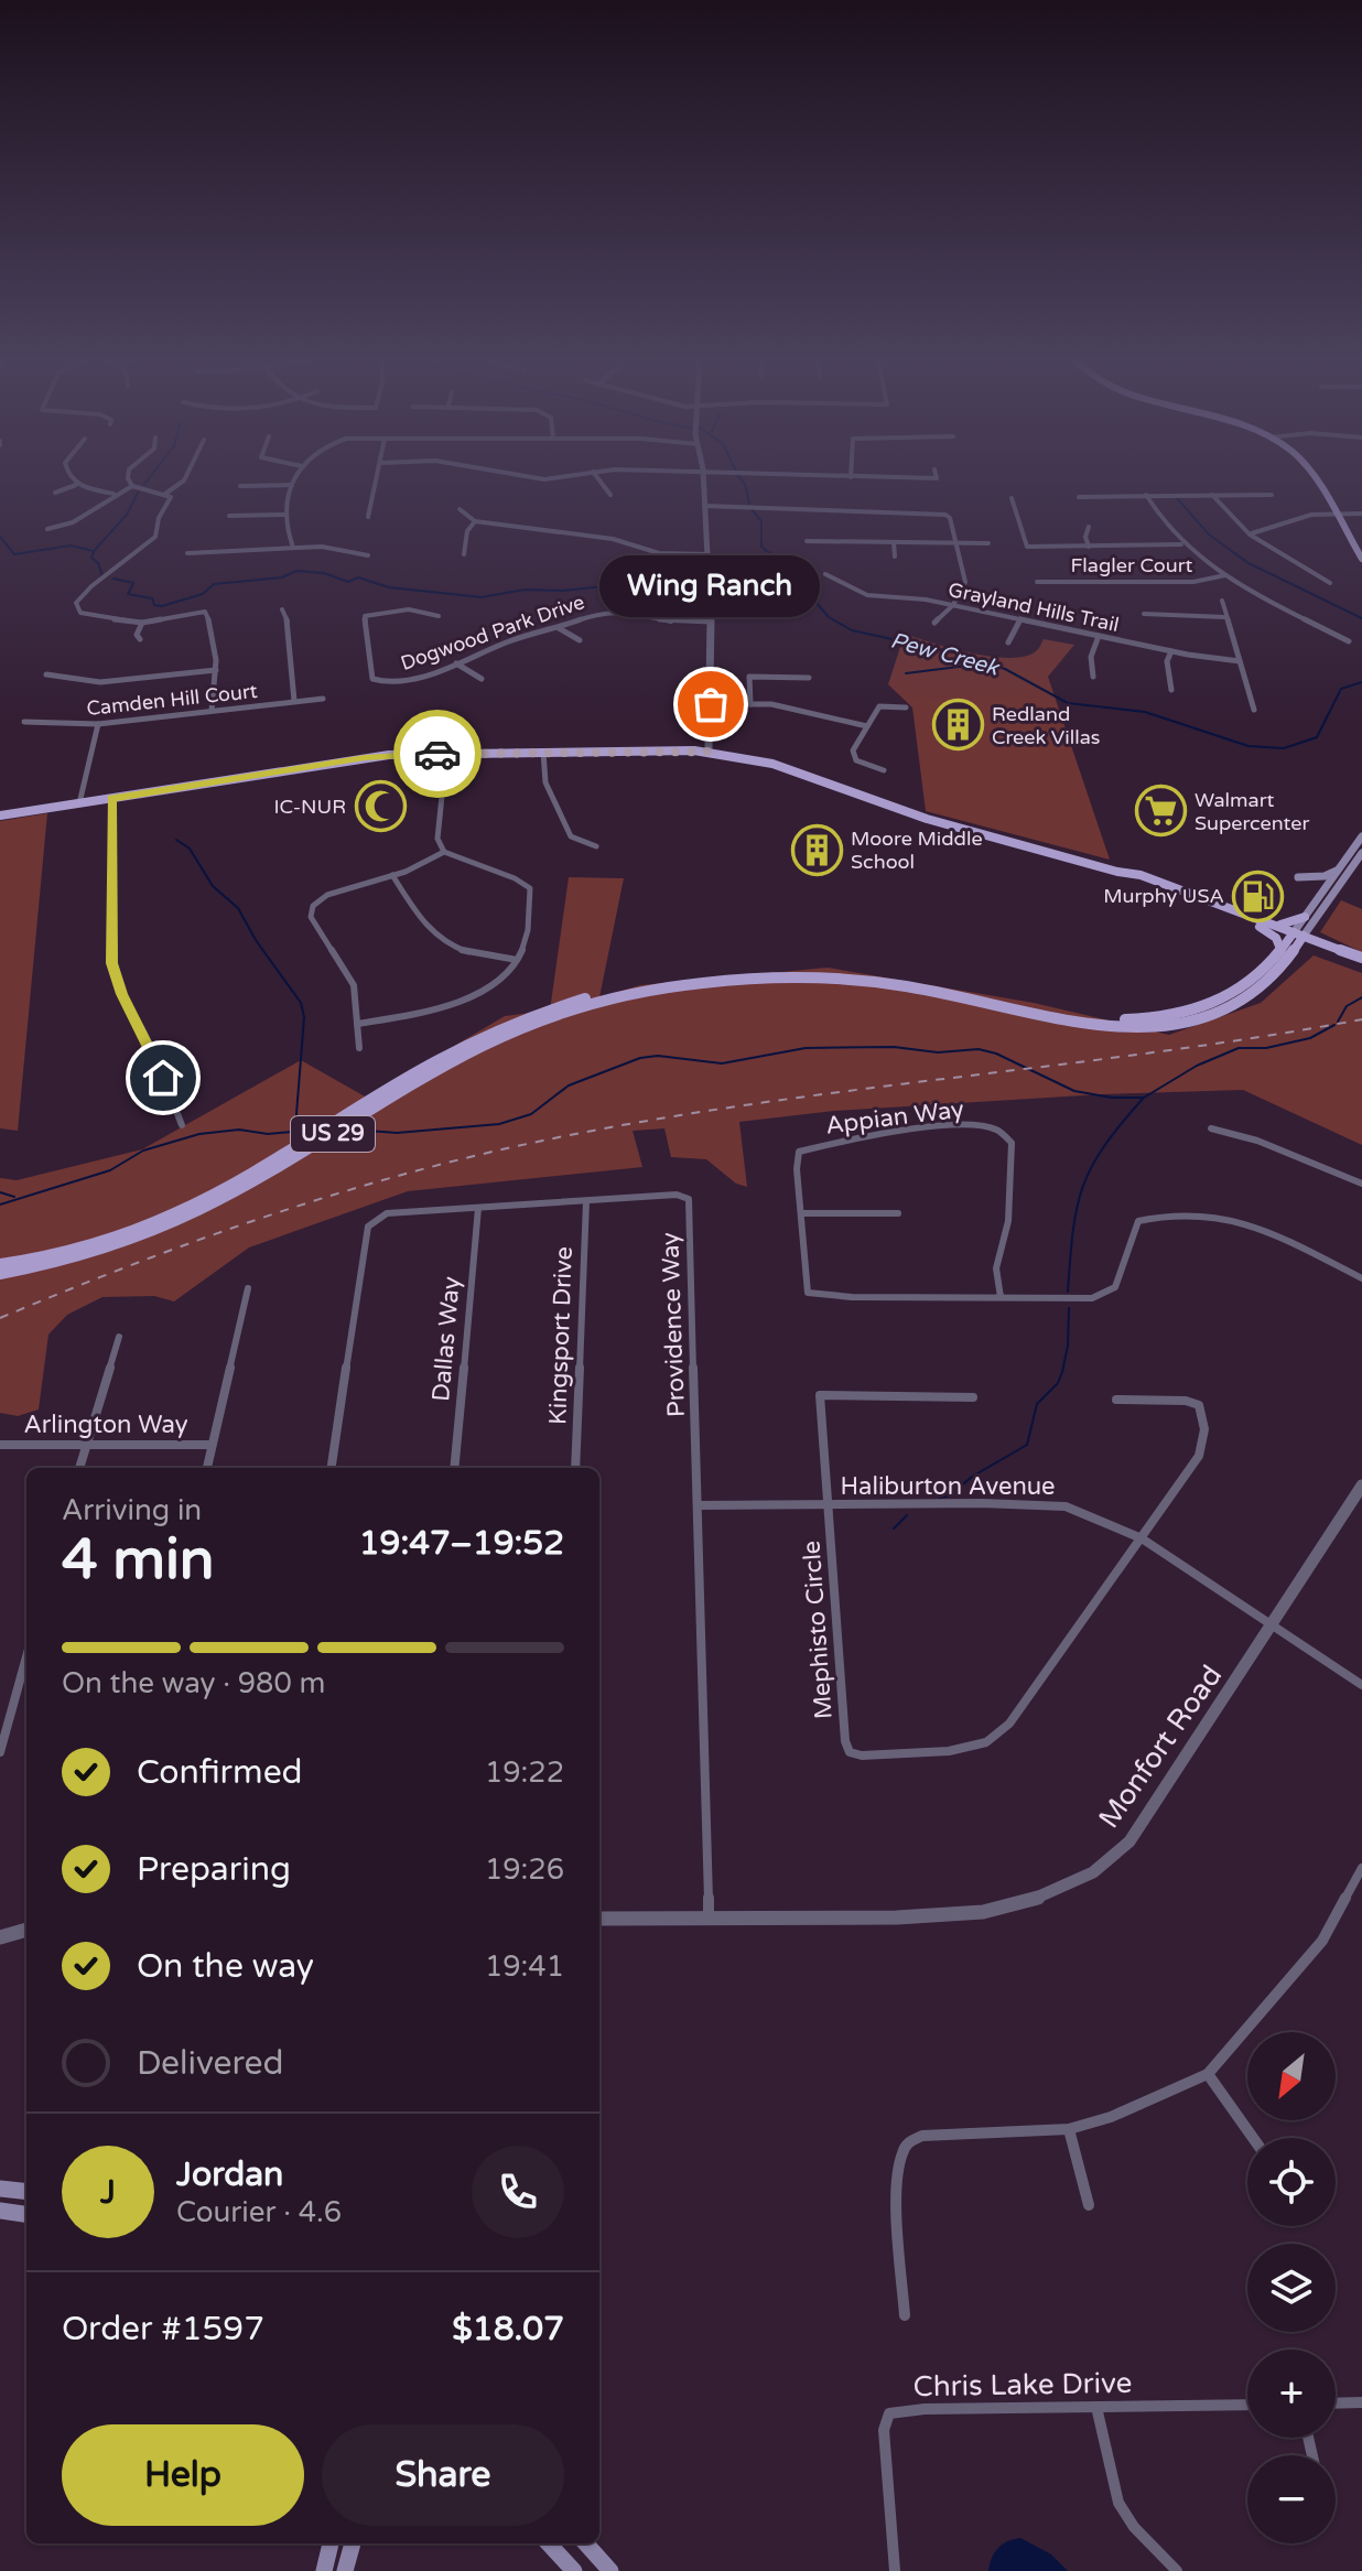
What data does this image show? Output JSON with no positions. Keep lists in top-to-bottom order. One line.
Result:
{"streets":{"main road":["US 29"],"street":["Flagler Court","Grayland Hills Trail","Dogwood Park Drive","Camden Hill Court","Appian Way","Providence Way","Kingsport Drive","Dallas Way","Arlington Way","Haliburton Avenue","Mephisto Circle","Monfort Road","Chris Lake Drive"]},"crossings":[["Providence Way","Kingsport Drive"],["Providence Way","Dallas Way"],["Providence Way","Haliburton Avenue"],["Providence Way","Monfort Road"],["Haliburton Avenue","Mephisto Circle"],["Haliburton Avenue","Monfort Road"]],"water":["Pew Creek"],"places":{"other":["Wing Ranch"],"building":["Redland Creek Villas","Moore Middle School"],"mosque":["IC-NUR"],"supermarket":["Walmart Supercenter"],"fuel station":["Murphy USA"]},"north":"bottom left","page":{"bubble":"Wing Ranch","heading":["4 min","Arriving in","19:47–19:52"],"panel":["Jordan","Courier · 4.6","Order #1597","$18.07"],"bar":"On the way · 980 m","list":[["Confirmed","19:22"],["Preparing","19:26"],["On the way","19:41"],"Delivered"],"map_buttons":["+","−"],"round":"J","buttons":["Help","Share"]}}
